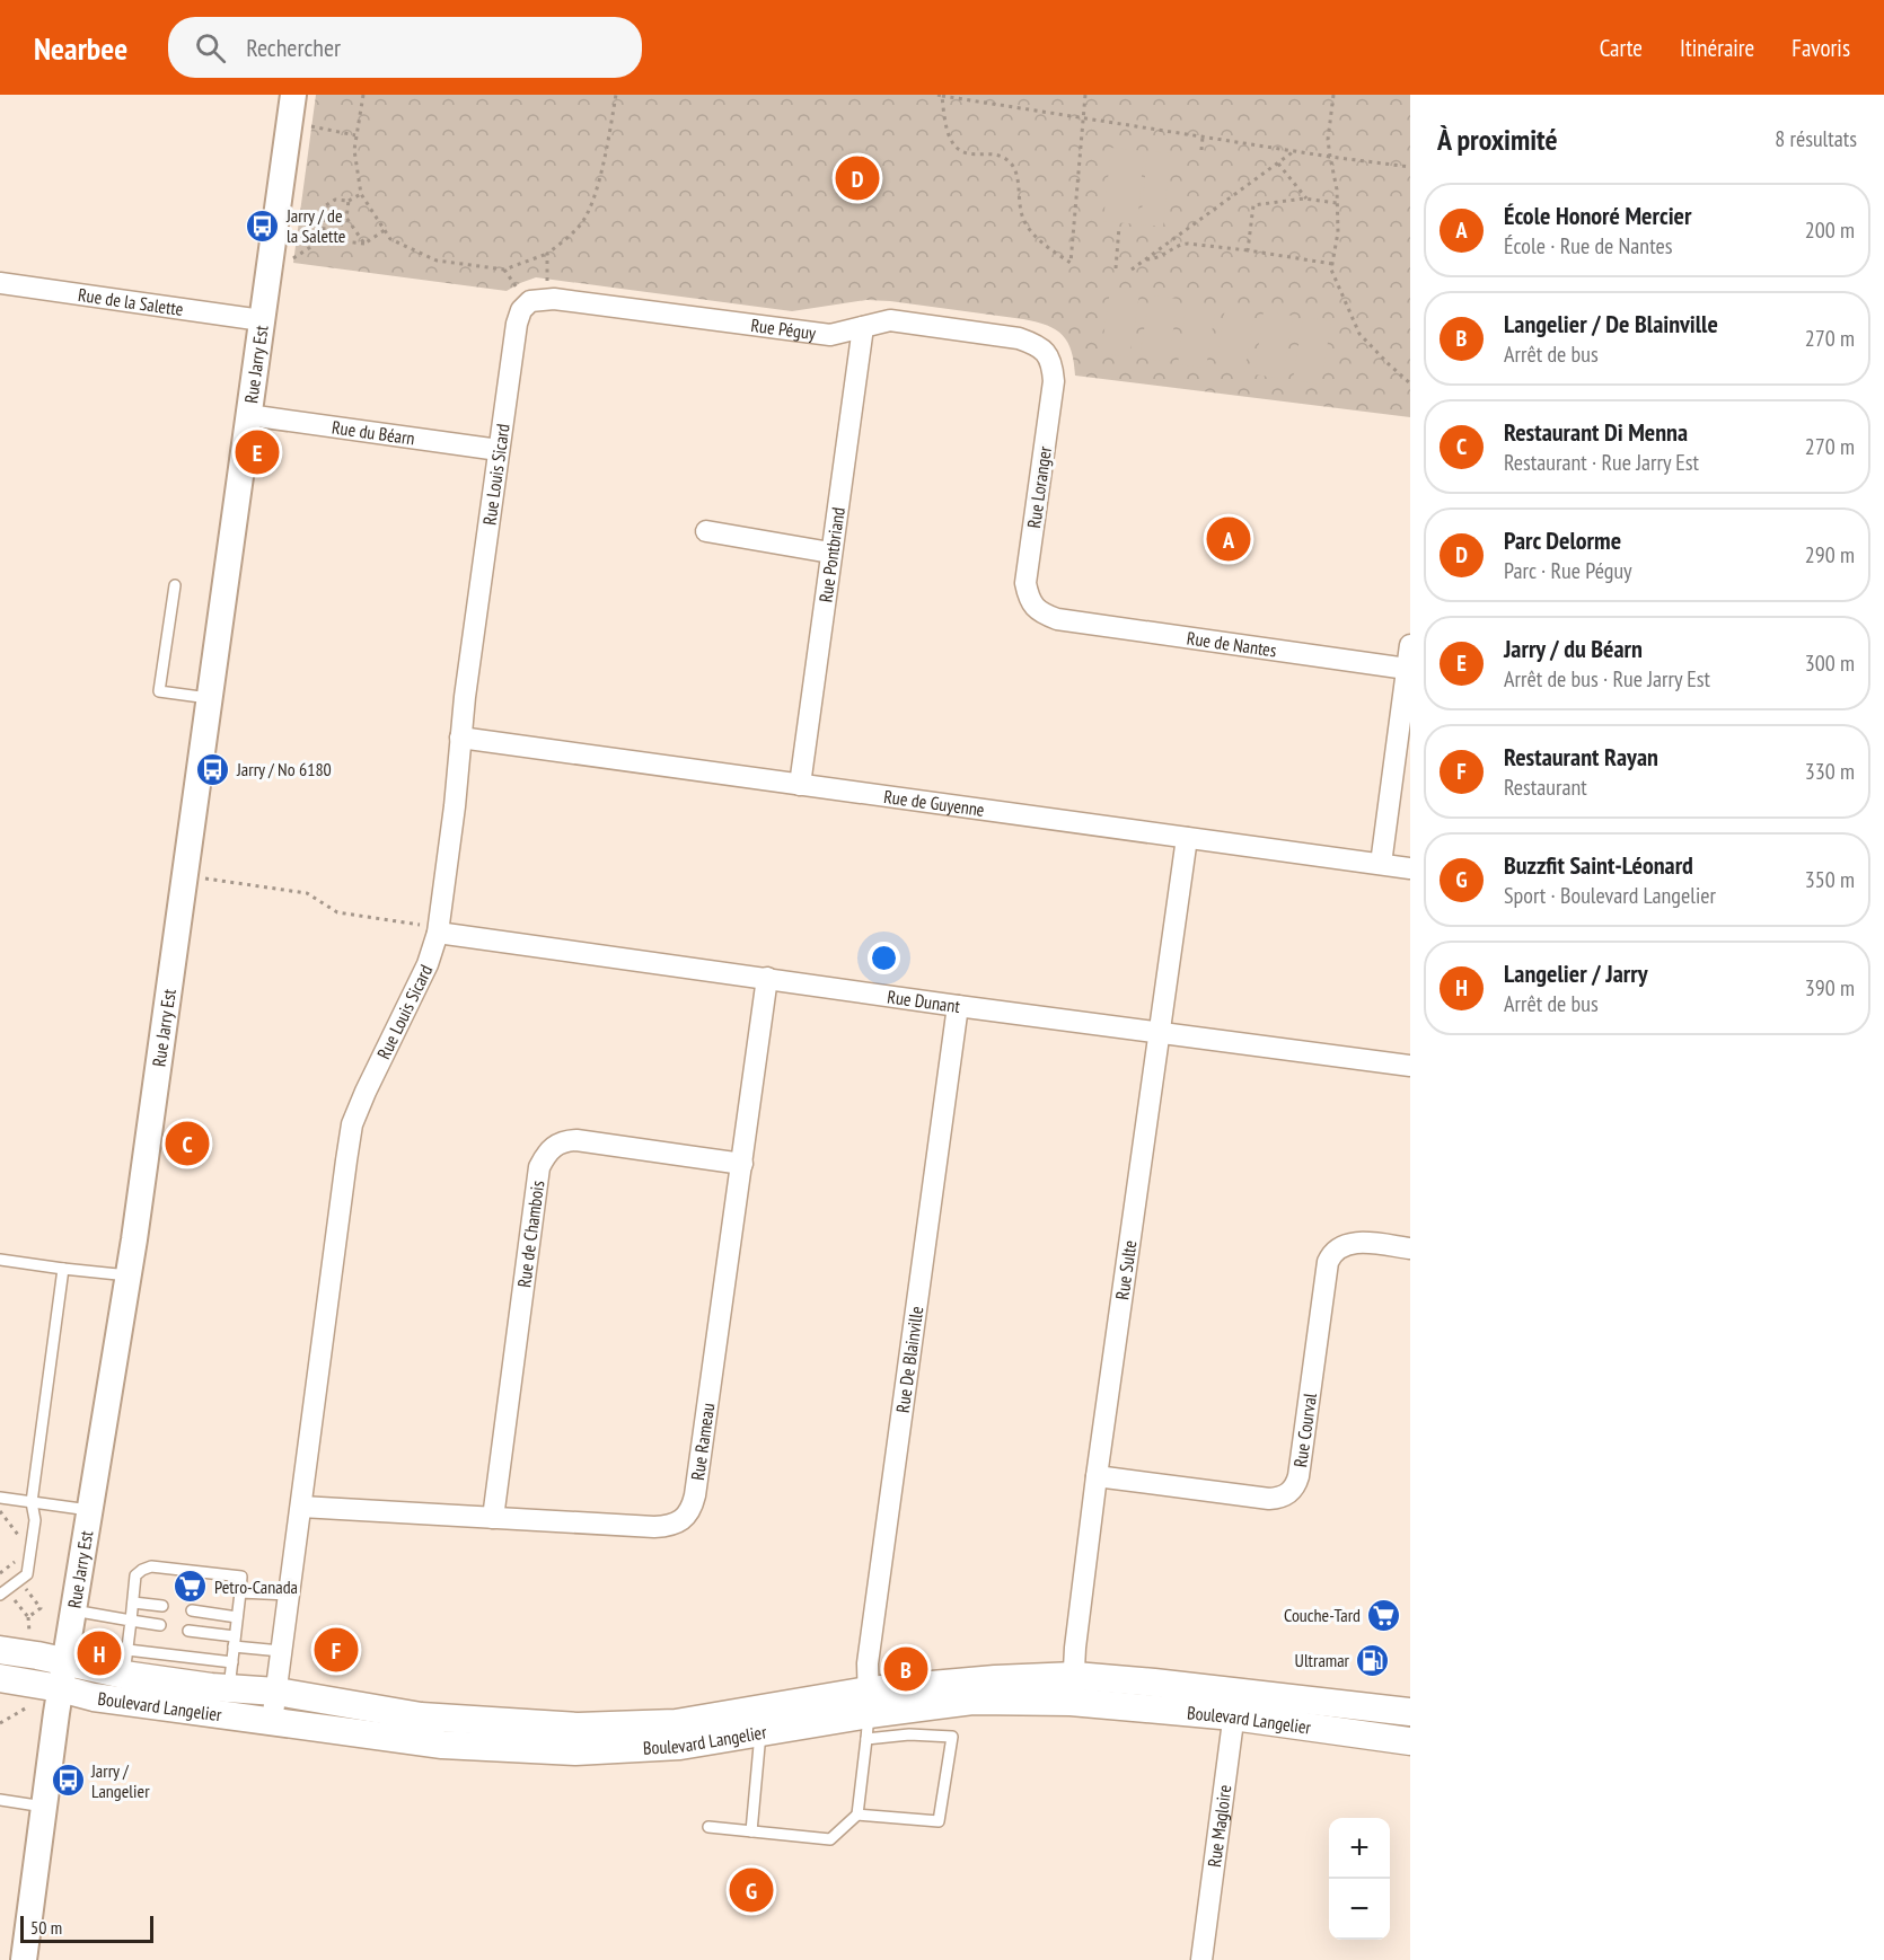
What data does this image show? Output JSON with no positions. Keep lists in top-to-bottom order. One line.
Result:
{"streets":{"main road":["Boulevard Langelier"],"street":["Rue de la Salette","Rue Péguy","Rue Jarry Est","Rue du Béarn","Rue Louis Sicard","Rue Loranger","Rue Pontbriand","Rue de Nantes","Rue de Guyenne","Rue Dunant","Rue de Chambois","Rue Sulte","Rue De Blainville","Rue Courval","Rue Rameau","Rue Magloire"]},"crossings":[["Rue de la Salette","Rue Jarry Est"],["Rue Péguy","Rue Louis Sicard"],["Rue Péguy","Rue Loranger"],["Rue Péguy","Rue Pontbriand"],["Rue Jarry Est","Rue du Béarn"],["Rue Jarry Est","Boulevard Langelier"],["Rue du Béarn","Rue Louis Sicard"],["Rue Louis Sicard","Rue de Guyenne"],["Rue Louis Sicard","Rue Dunant"],["Rue Louis Sicard","Rue Rameau"],["Rue Louis Sicard","Boulevard Langelier"],["Rue Loranger","Rue de Nantes"],["Rue Pontbriand","Rue de Guyenne"],["Rue de Guyenne","Rue Sulte"],["Rue Dunant","Rue Sulte"],["Rue Dunant","Rue De Blainville"],["Rue Dunant","Rue Rameau"],["Rue de Chambois","Rue Rameau"],["Rue Sulte","Rue Courval"],["Rue Sulte","Boulevard Langelier"],["Rue De Blainville","Boulevard Langelier"],["Boulevard Langelier","Rue Magloire"]],"places":{"bus stop":["Jarry / de la Salette","Jarry / No 6180","Jarry / Langelier"],"supermarket":["Petro-Canada","Couche-Tard"],"fuel station":["Ultramar"]},"scale_bar":"50 m","page":{"header":"Nearbee","search":"Rechercher","nav":["Carte","Itinéraire","Favoris"],"heading":["À proximité","8 résultats"],"pins":["D","E","A","C","F","H","B","G"],"list":[{"mark":"A","name":"École Honoré Mercier","note":"École · Rue de Nantes","value":"200 m"},{"mark":"B","name":"Langelier / De Blainville","note":"Arrêt de bus","value":"270 m"},{"mark":"C","name":"Restaurant Di Menna","note":"Restaurant · Rue Jarry Est","value":"270 m"},{"mark":"D","name":"Parc Delorme","note":"Parc · Rue Péguy","value":"290 m"},{"mark":"E","name":"Jarry / du Béarn","note":"Arrêt de bus · Rue Jarry Est","value":"300 m"},{"mark":"F","name":"Restaurant Rayan","note":"Restaurant","value":"330 m"},{"mark":"G","name":"Buzzfit Saint-Léonard","note":"Sport · Boulevard Langelier","value":"350 m"},{"mark":"H","name":"Langelier / Jarry","note":"Arrêt de bus","value":"390 m"}],"map_buttons":["+","−"],"scale":"50 m"}}
